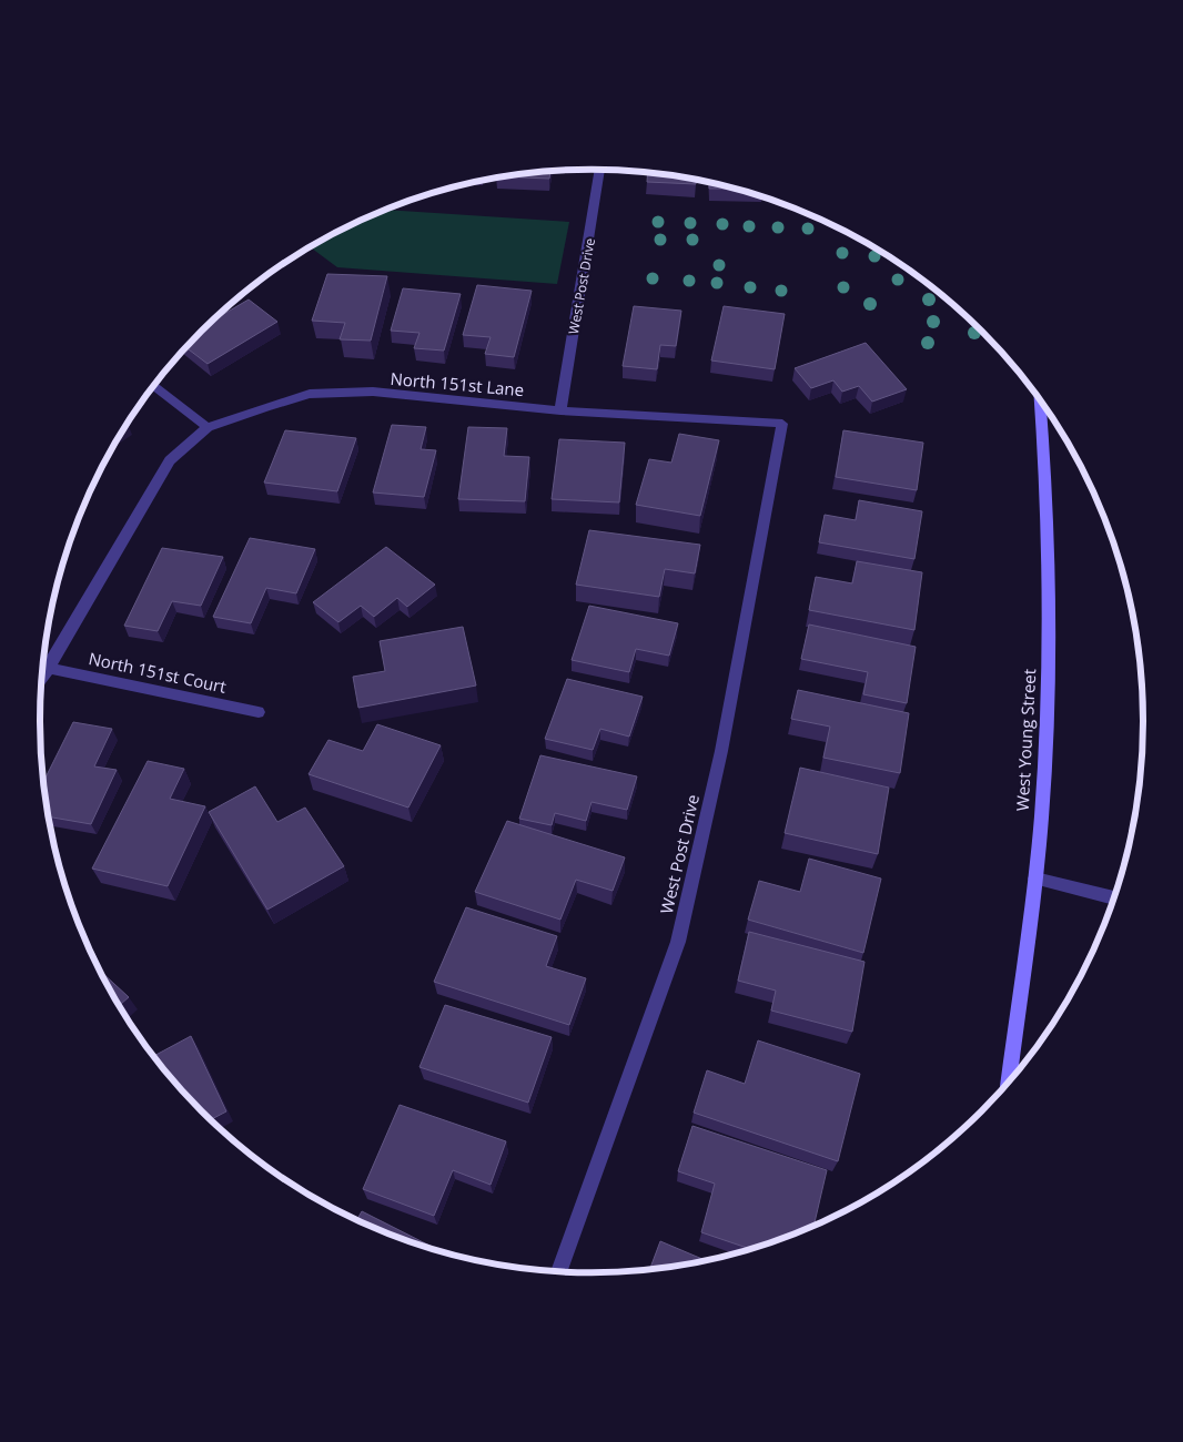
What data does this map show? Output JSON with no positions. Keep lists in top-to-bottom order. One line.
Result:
{"streets":{"street":["West Post Drive","North 151st Lane","North 151st Court","West Young Street"]},"crossings":[["West Post Drive","North 151st Lane"]]}
